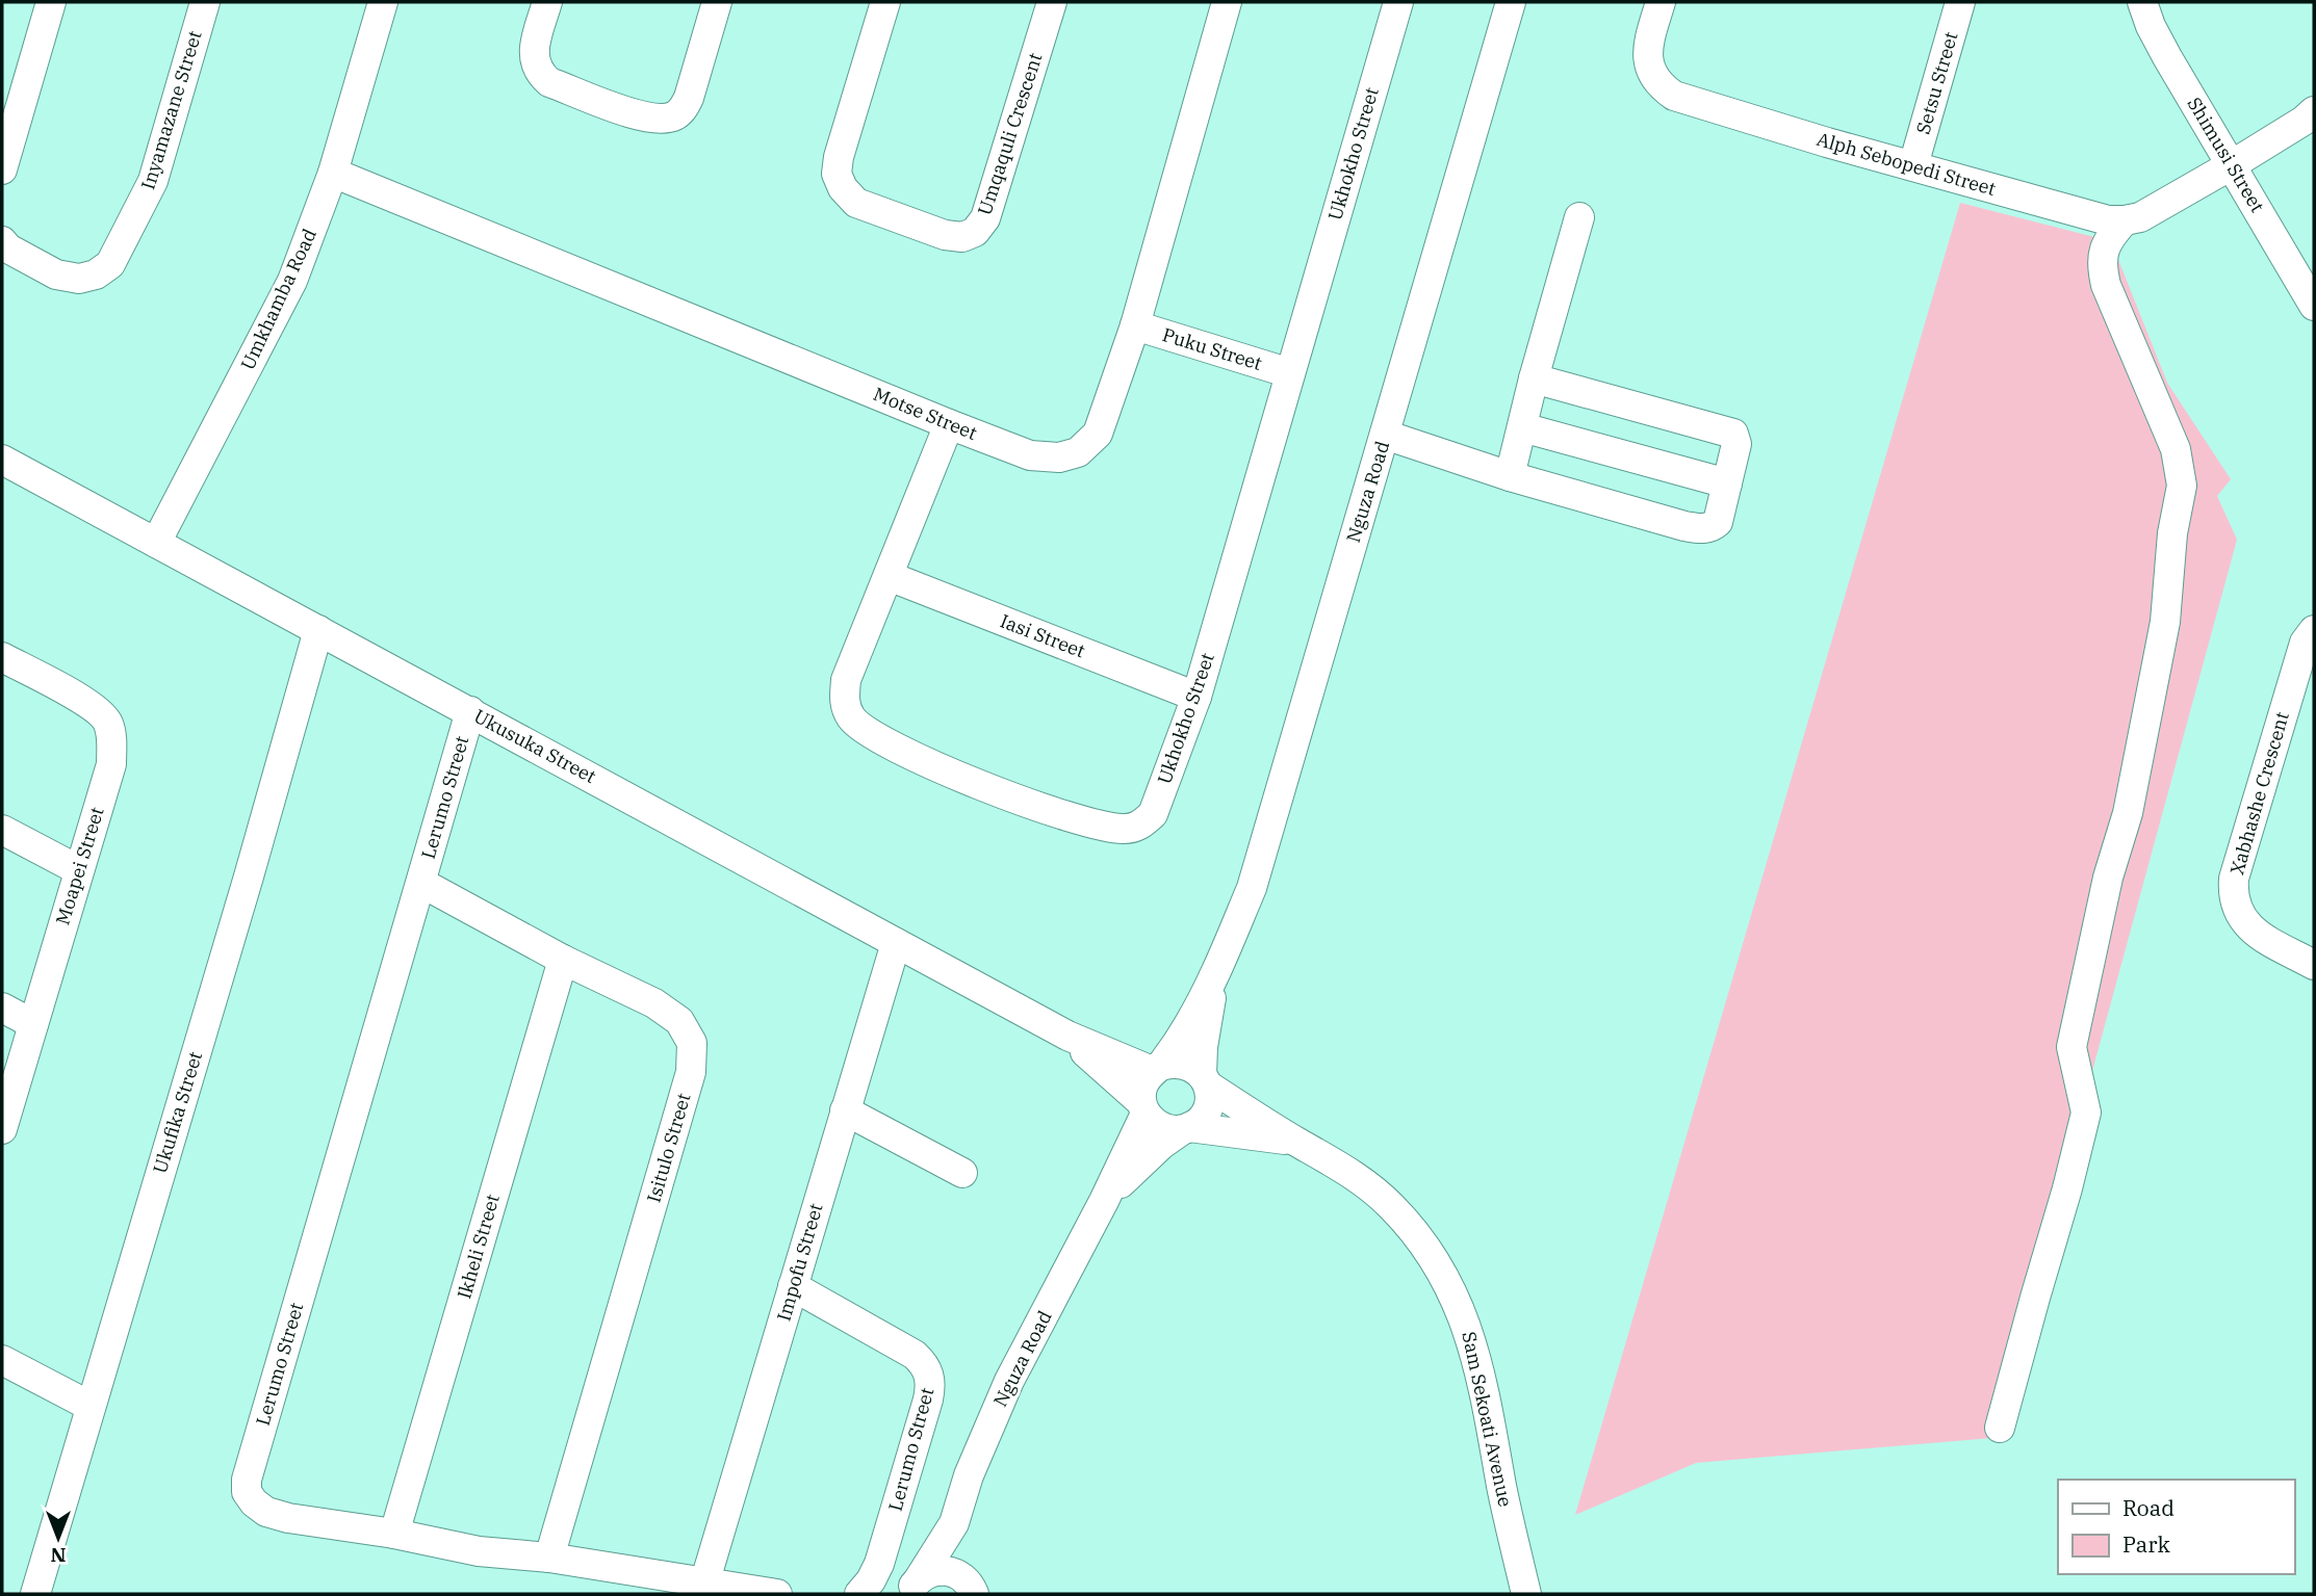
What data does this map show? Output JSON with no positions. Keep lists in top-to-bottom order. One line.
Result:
{"streets":{"street":["Setsu Street","Inyamazane Street","Umqaquli Crescent","Ukhokho Street","Shimusi Street","Alph Sebopedi Street","Umkhamba Road","Puku Street","Motse Street","Nguza Road","Iasi Street","Ukusuka Street","Xabhashe Crescent","Lerumo Street","Moapei Street","Ukufika Street","Isitulo Street","Ikheli Street","Impofu Street","Sam Sekoati Avenue"]},"crossings":[["Setsu Street","Alph Sebopedi Street"],["Ukhokho Street","Puku Street"],["Ukhokho Street","Motse Street"],["Ukhokho Street","Iasi Street"],["Shimusi Street","Alph Sebopedi Street"],["Umkhamba Road","Motse Street"],["Umkhamba Road","Ukusuka Street"],["Puku Street","Motse Street"],["Nguza Road","Ukusuka Street"],["Nguza Road","Sam Sekoati Avenue"],["Ukusuka Street","Lerumo Street"],["Ukusuka Street","Ukufika Street"],["Ukusuka Street","Impofu Street"],["Ukusuka Street","Sam Sekoati Avenue"],["Lerumo Street","Isitulo Street"],["Lerumo Street","Ikheli Street"],["Lerumo Street","Impofu Street"],["Isitulo Street","Ikheli Street"]],"legend":["Road","Park"],"north":"bottom"}
